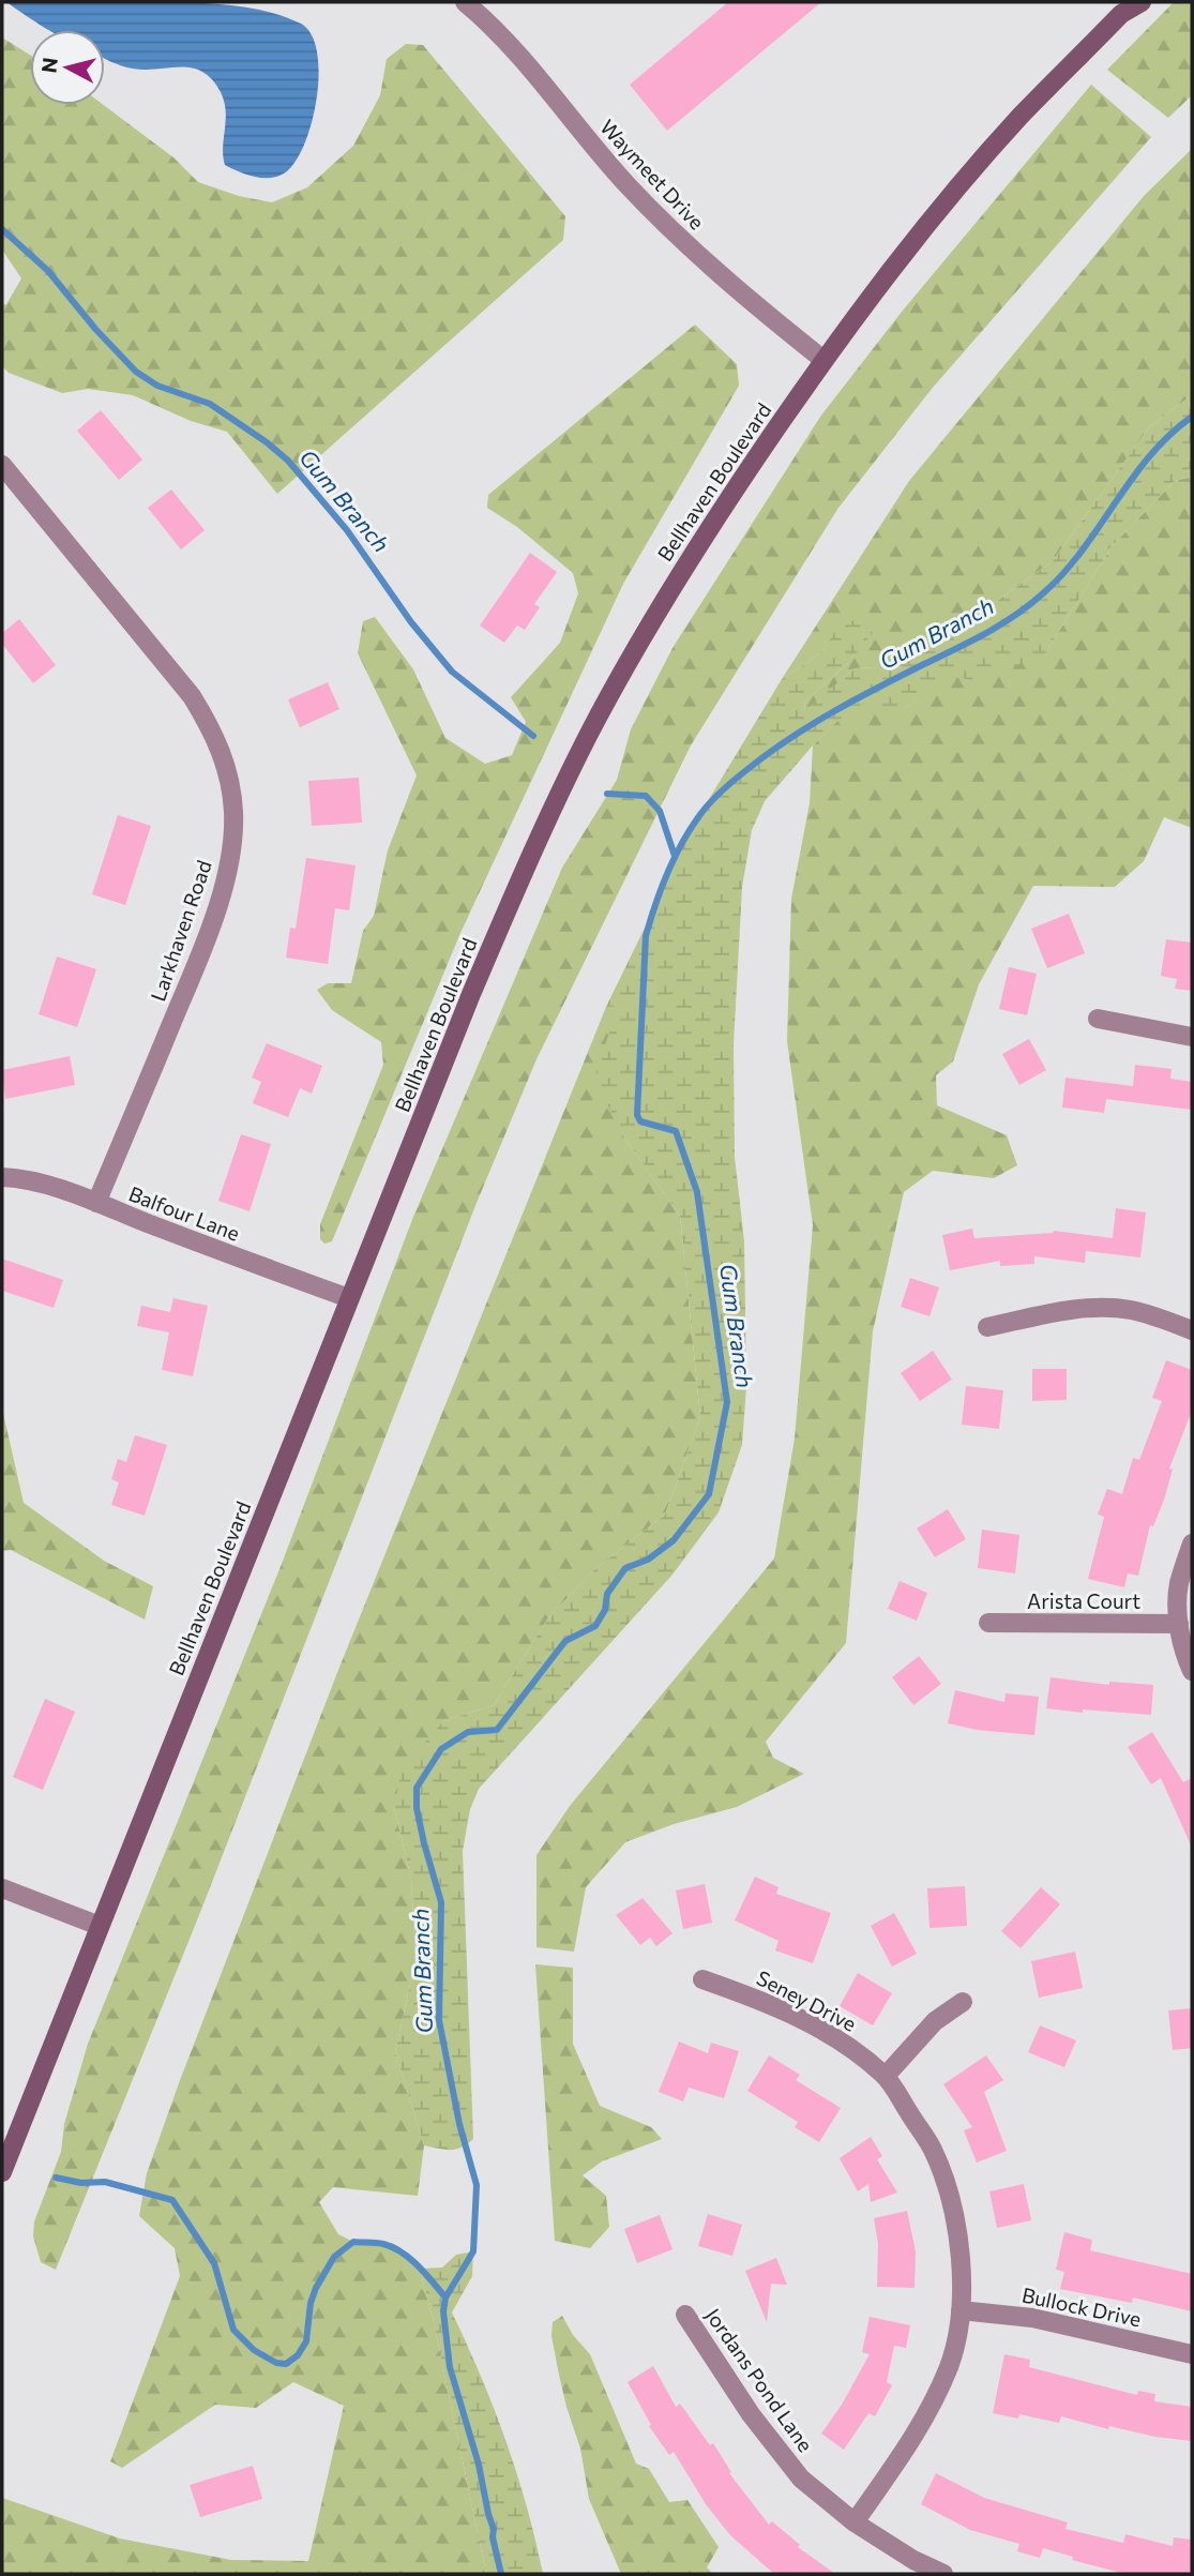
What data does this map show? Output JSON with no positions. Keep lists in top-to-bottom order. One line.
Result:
{"streets":{"main road":["Bellhaven Boulevard"],"street":["Waymeet Drive","Larkhaven Road","Balfour Lane","Arista Court","Seney Drive","Bullock Drive","Jordans Pond Lane"]},"crossings":[["Waymeet Drive","Bellhaven Boulevard"],["Bellhaven Boulevard","Balfour Lane"],["Larkhaven Road","Balfour Lane"],["Seney Drive","Bullock Drive"],["Seney Drive","Jordans Pond Lane"]],"water":["Gum Branch"],"north":"left"}
